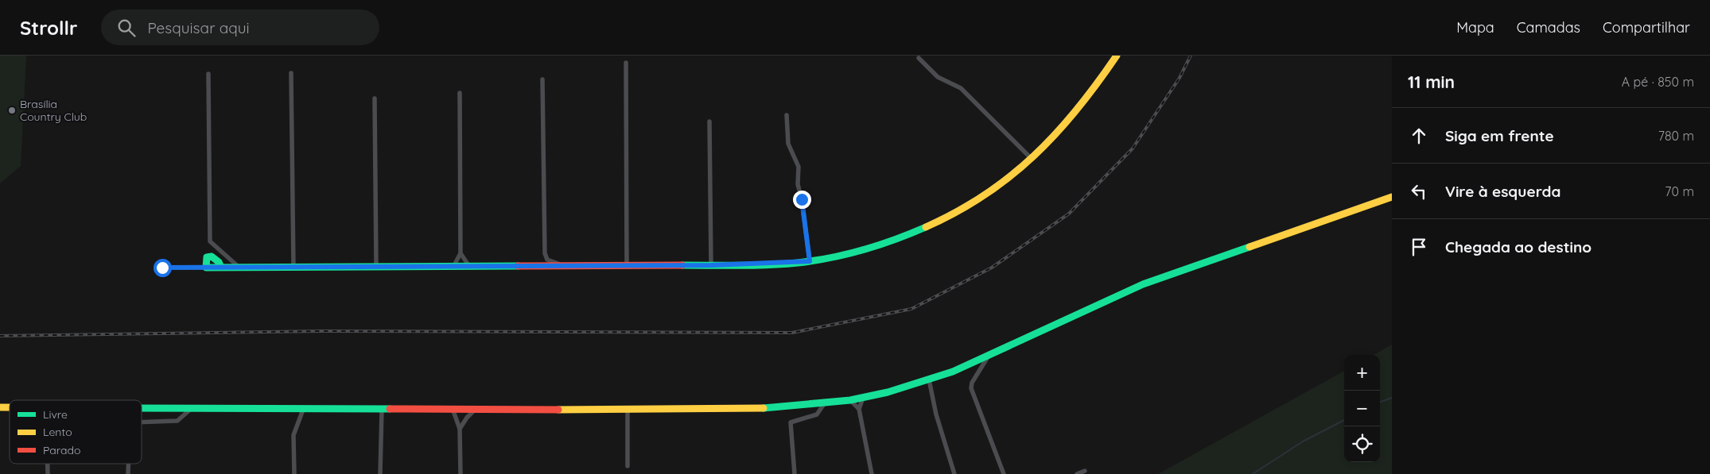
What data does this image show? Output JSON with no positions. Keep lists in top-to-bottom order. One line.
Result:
{"places":["Brasília Country Club"],"legend":["Livre","Lento","Parado"],"page":{"header":"Strollr","search":"Pesquisar aqui","nav":["Mapa","Camadas","Compartilhar"],"heading":["11 min","A pé · 850 m"],"list":[["Siga em frente","780 m"],["Vire à esquerda","70 m"],"Chegada ao destino"],"map_buttons":["+","−"]}}
